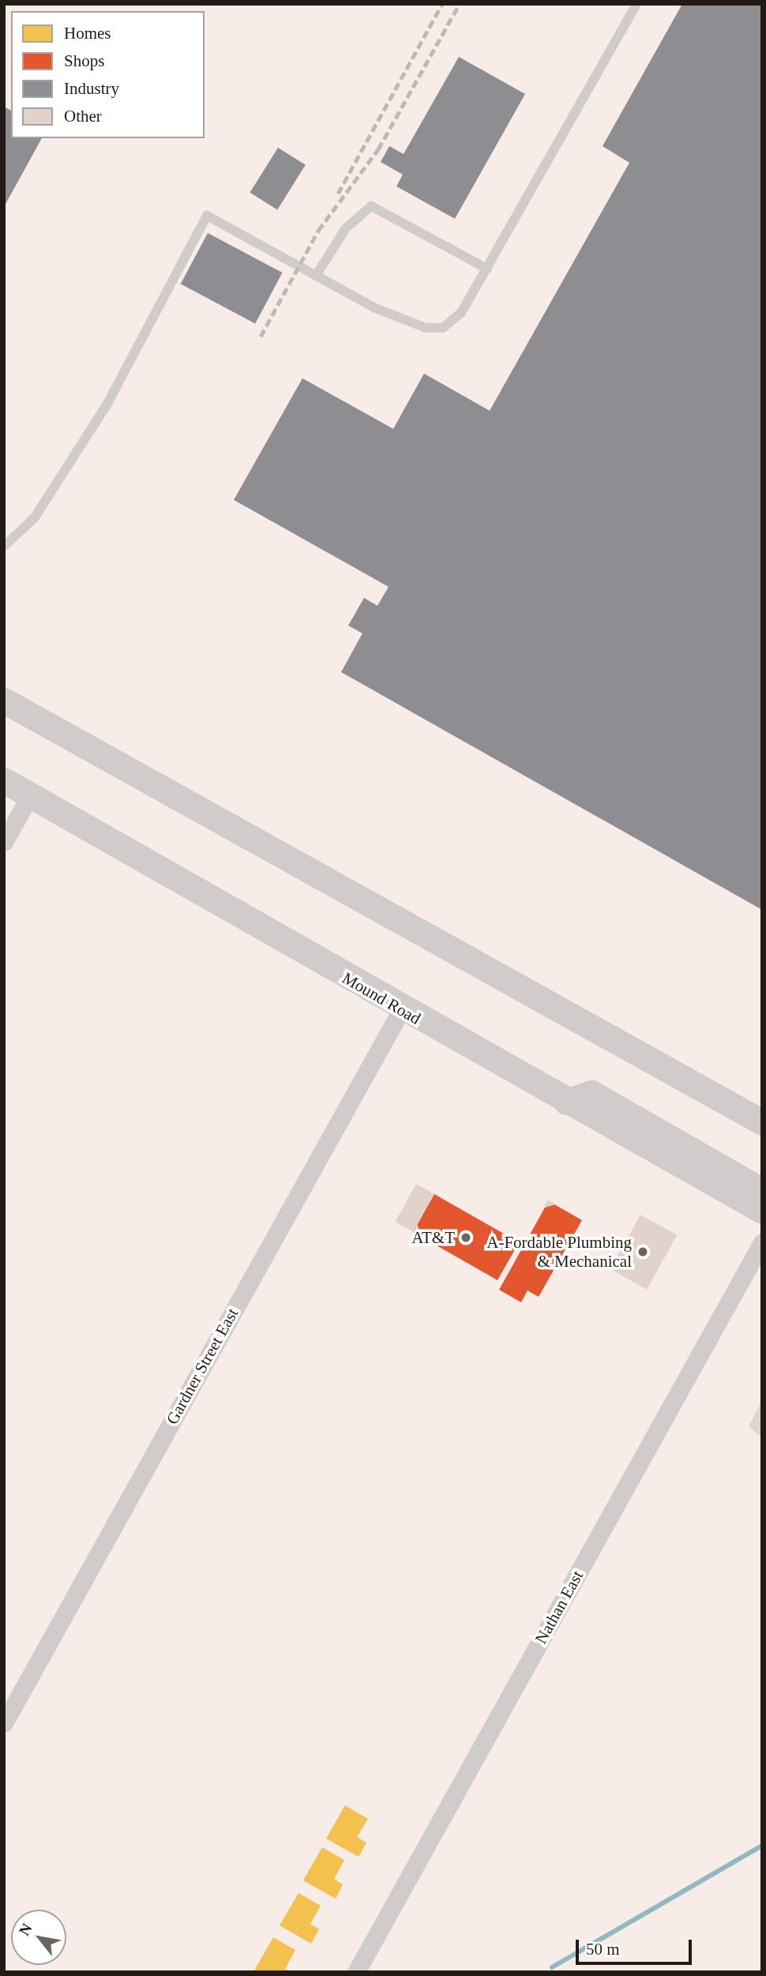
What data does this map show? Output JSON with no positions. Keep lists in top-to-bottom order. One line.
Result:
{"streets":{"main road":["Mound Road"],"street":["Gardner Street East","Nathan East"]},"crossings":[["Mound Road","Gardner Street East"]],"places":["AT&T","A-Fordable Plumbing & Mechanical"],"legend":["Homes","Shops","Industry","Other"],"scale_bar":"50 m","north":"top left"}
